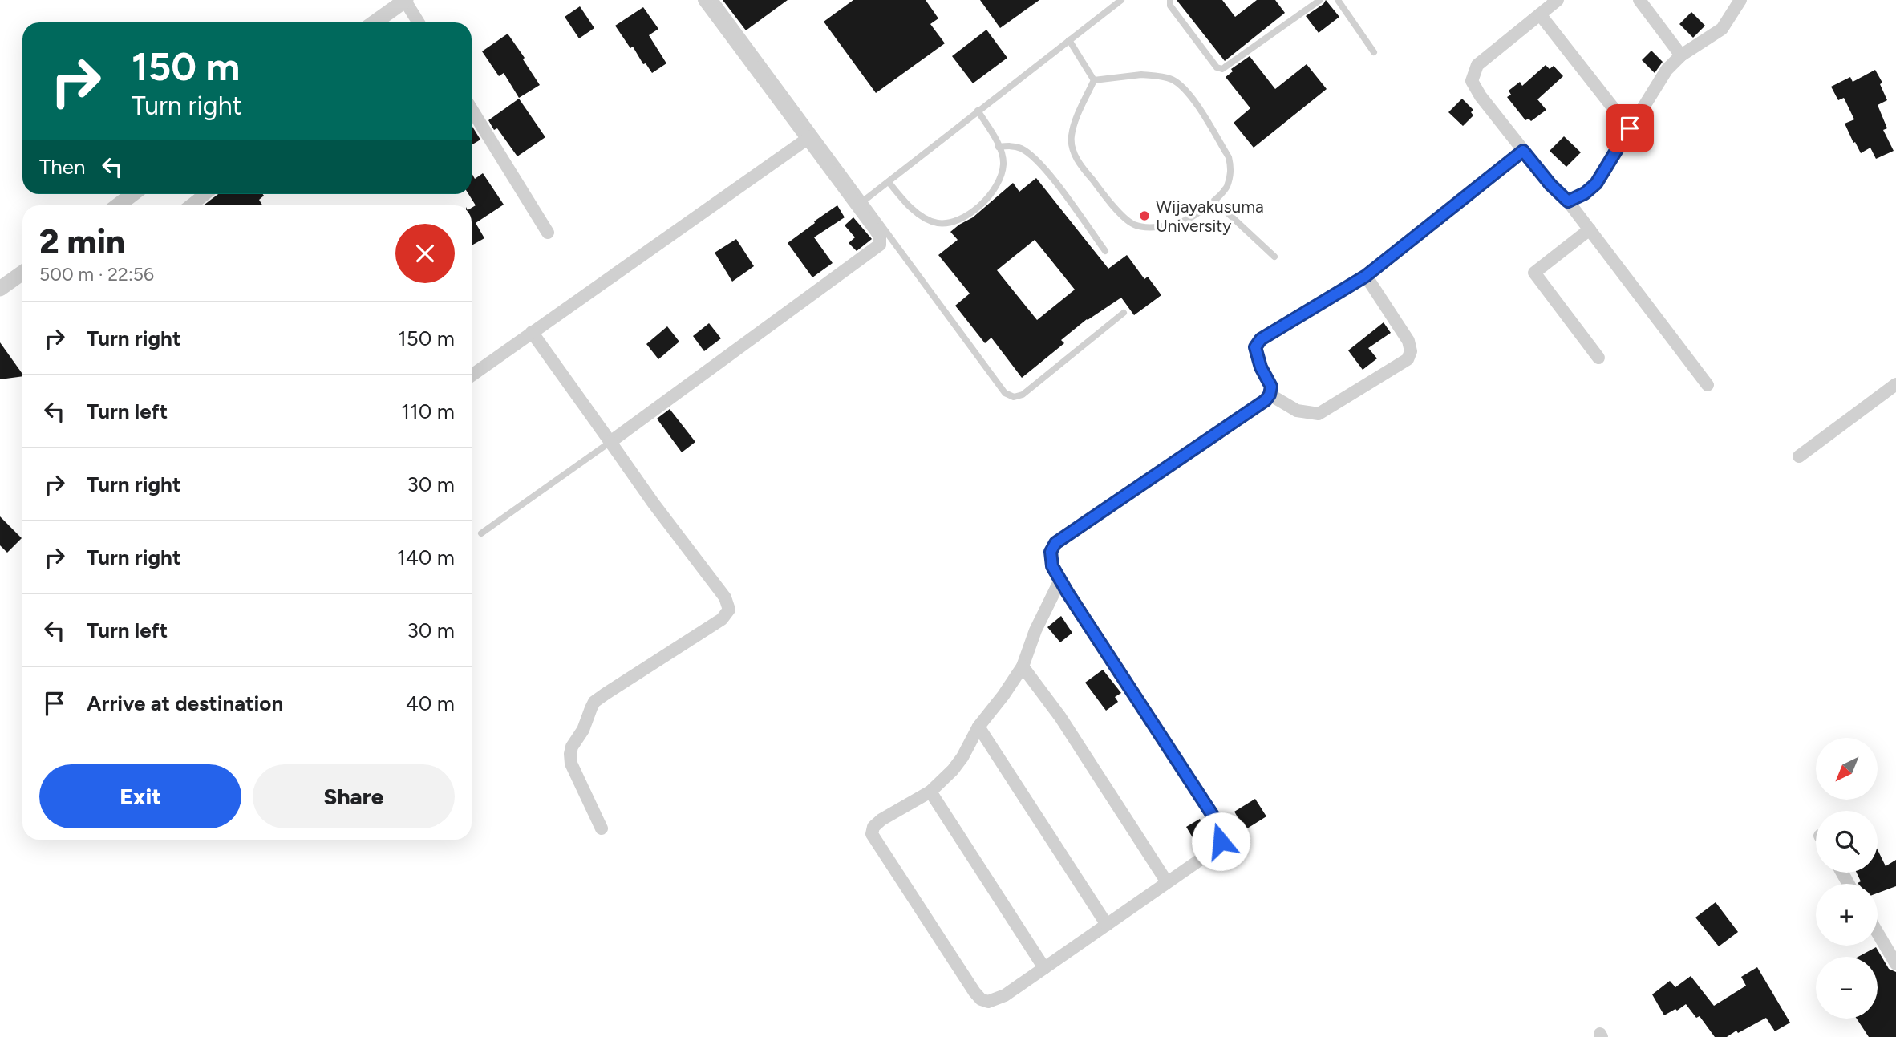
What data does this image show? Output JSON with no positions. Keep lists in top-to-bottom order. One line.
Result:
{"places":["Wijayakusuma University"],"north":"bottom left","page":{"turn":["150 m","Turn right"],"then":"Then","heading":["2 min","500 m · 22:56"],"list":[{"name":"Turn right","value":"150 m"},{"name":"Turn left","value":"110 m"},{"name":"Turn right","value":"30 m"},{"name":"Turn right","value":"140 m"},{"name":"Turn left","value":"30 m"},{"name":"Arrive at destination","value":"40 m"}],"map_buttons":["+","−"],"buttons":["Exit","Share"]}}
